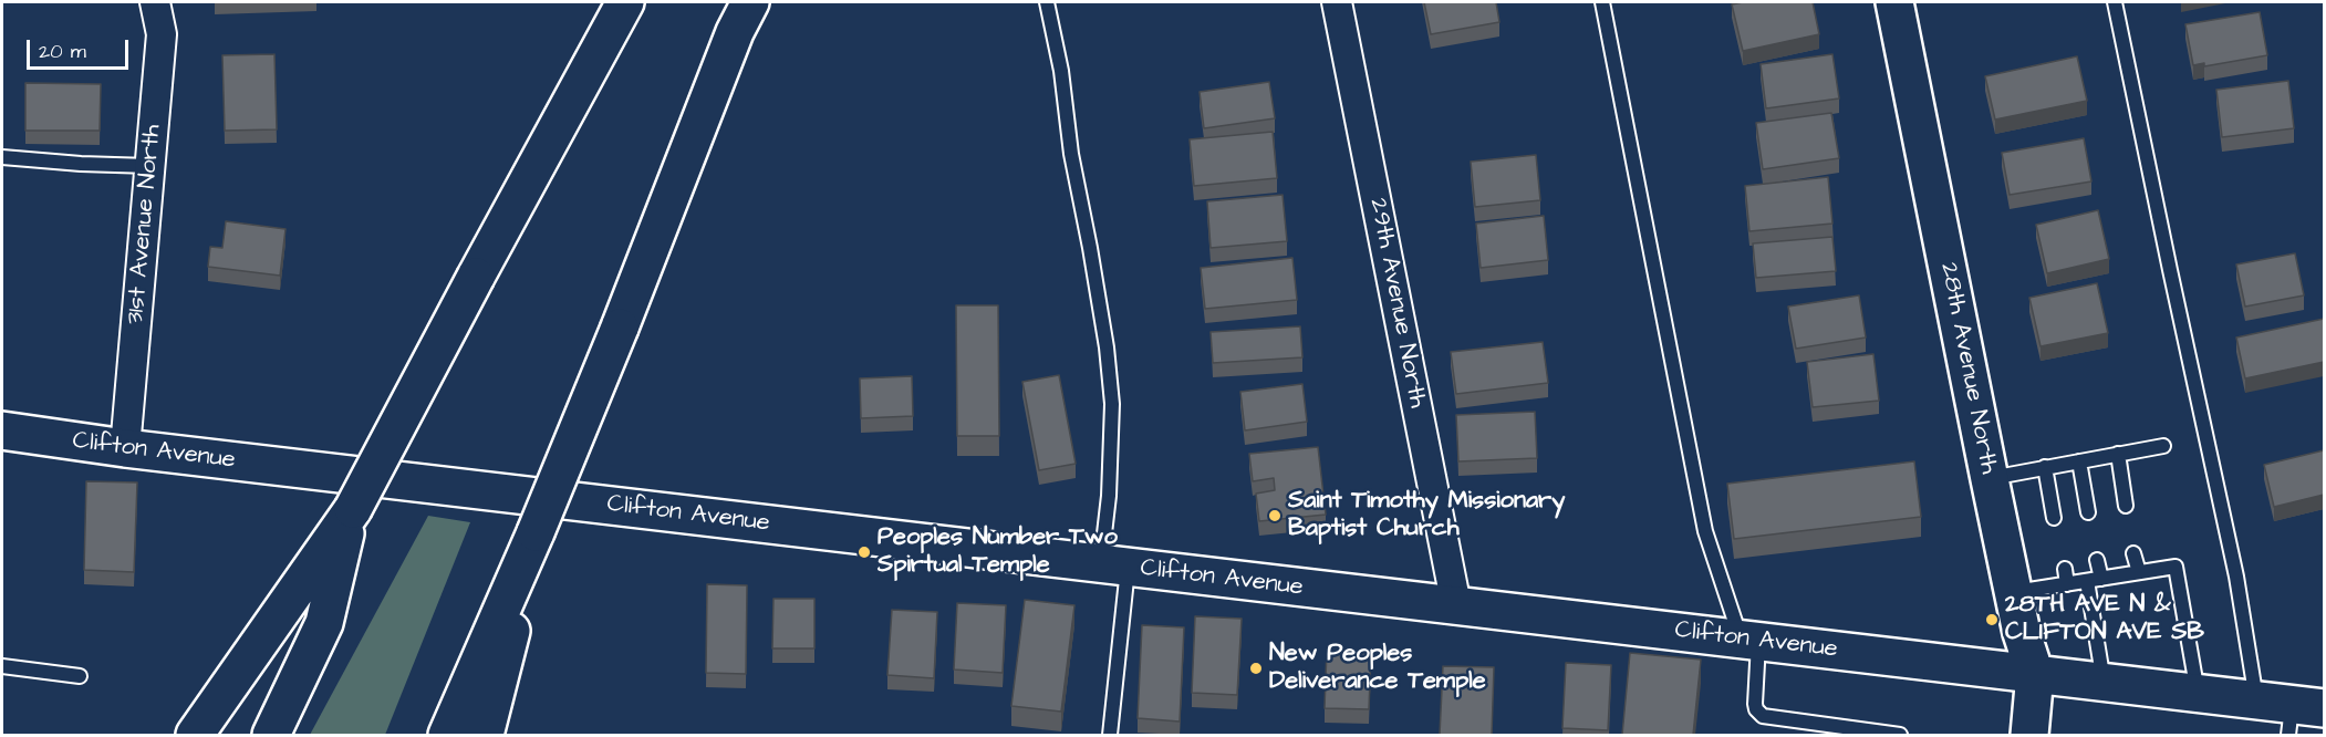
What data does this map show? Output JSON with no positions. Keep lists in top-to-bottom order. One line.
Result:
{"streets":{"main road":["28th Avenue North","Clifton Avenue"],"street":["31st Avenue North","29th Avenue North"]},"crossings":[["31st Avenue North","Clifton Avenue"],["29th Avenue North","Clifton Avenue"],["28th Avenue North","Clifton Avenue"]],"places":["Saint Timothy Missionary Baptist Church","Peoples Number Two Spirtual Temple","28TH AVE N & CLIFTON AVE SB","New Peoples Deliverance Temple"],"scale_bar":"20 m"}
